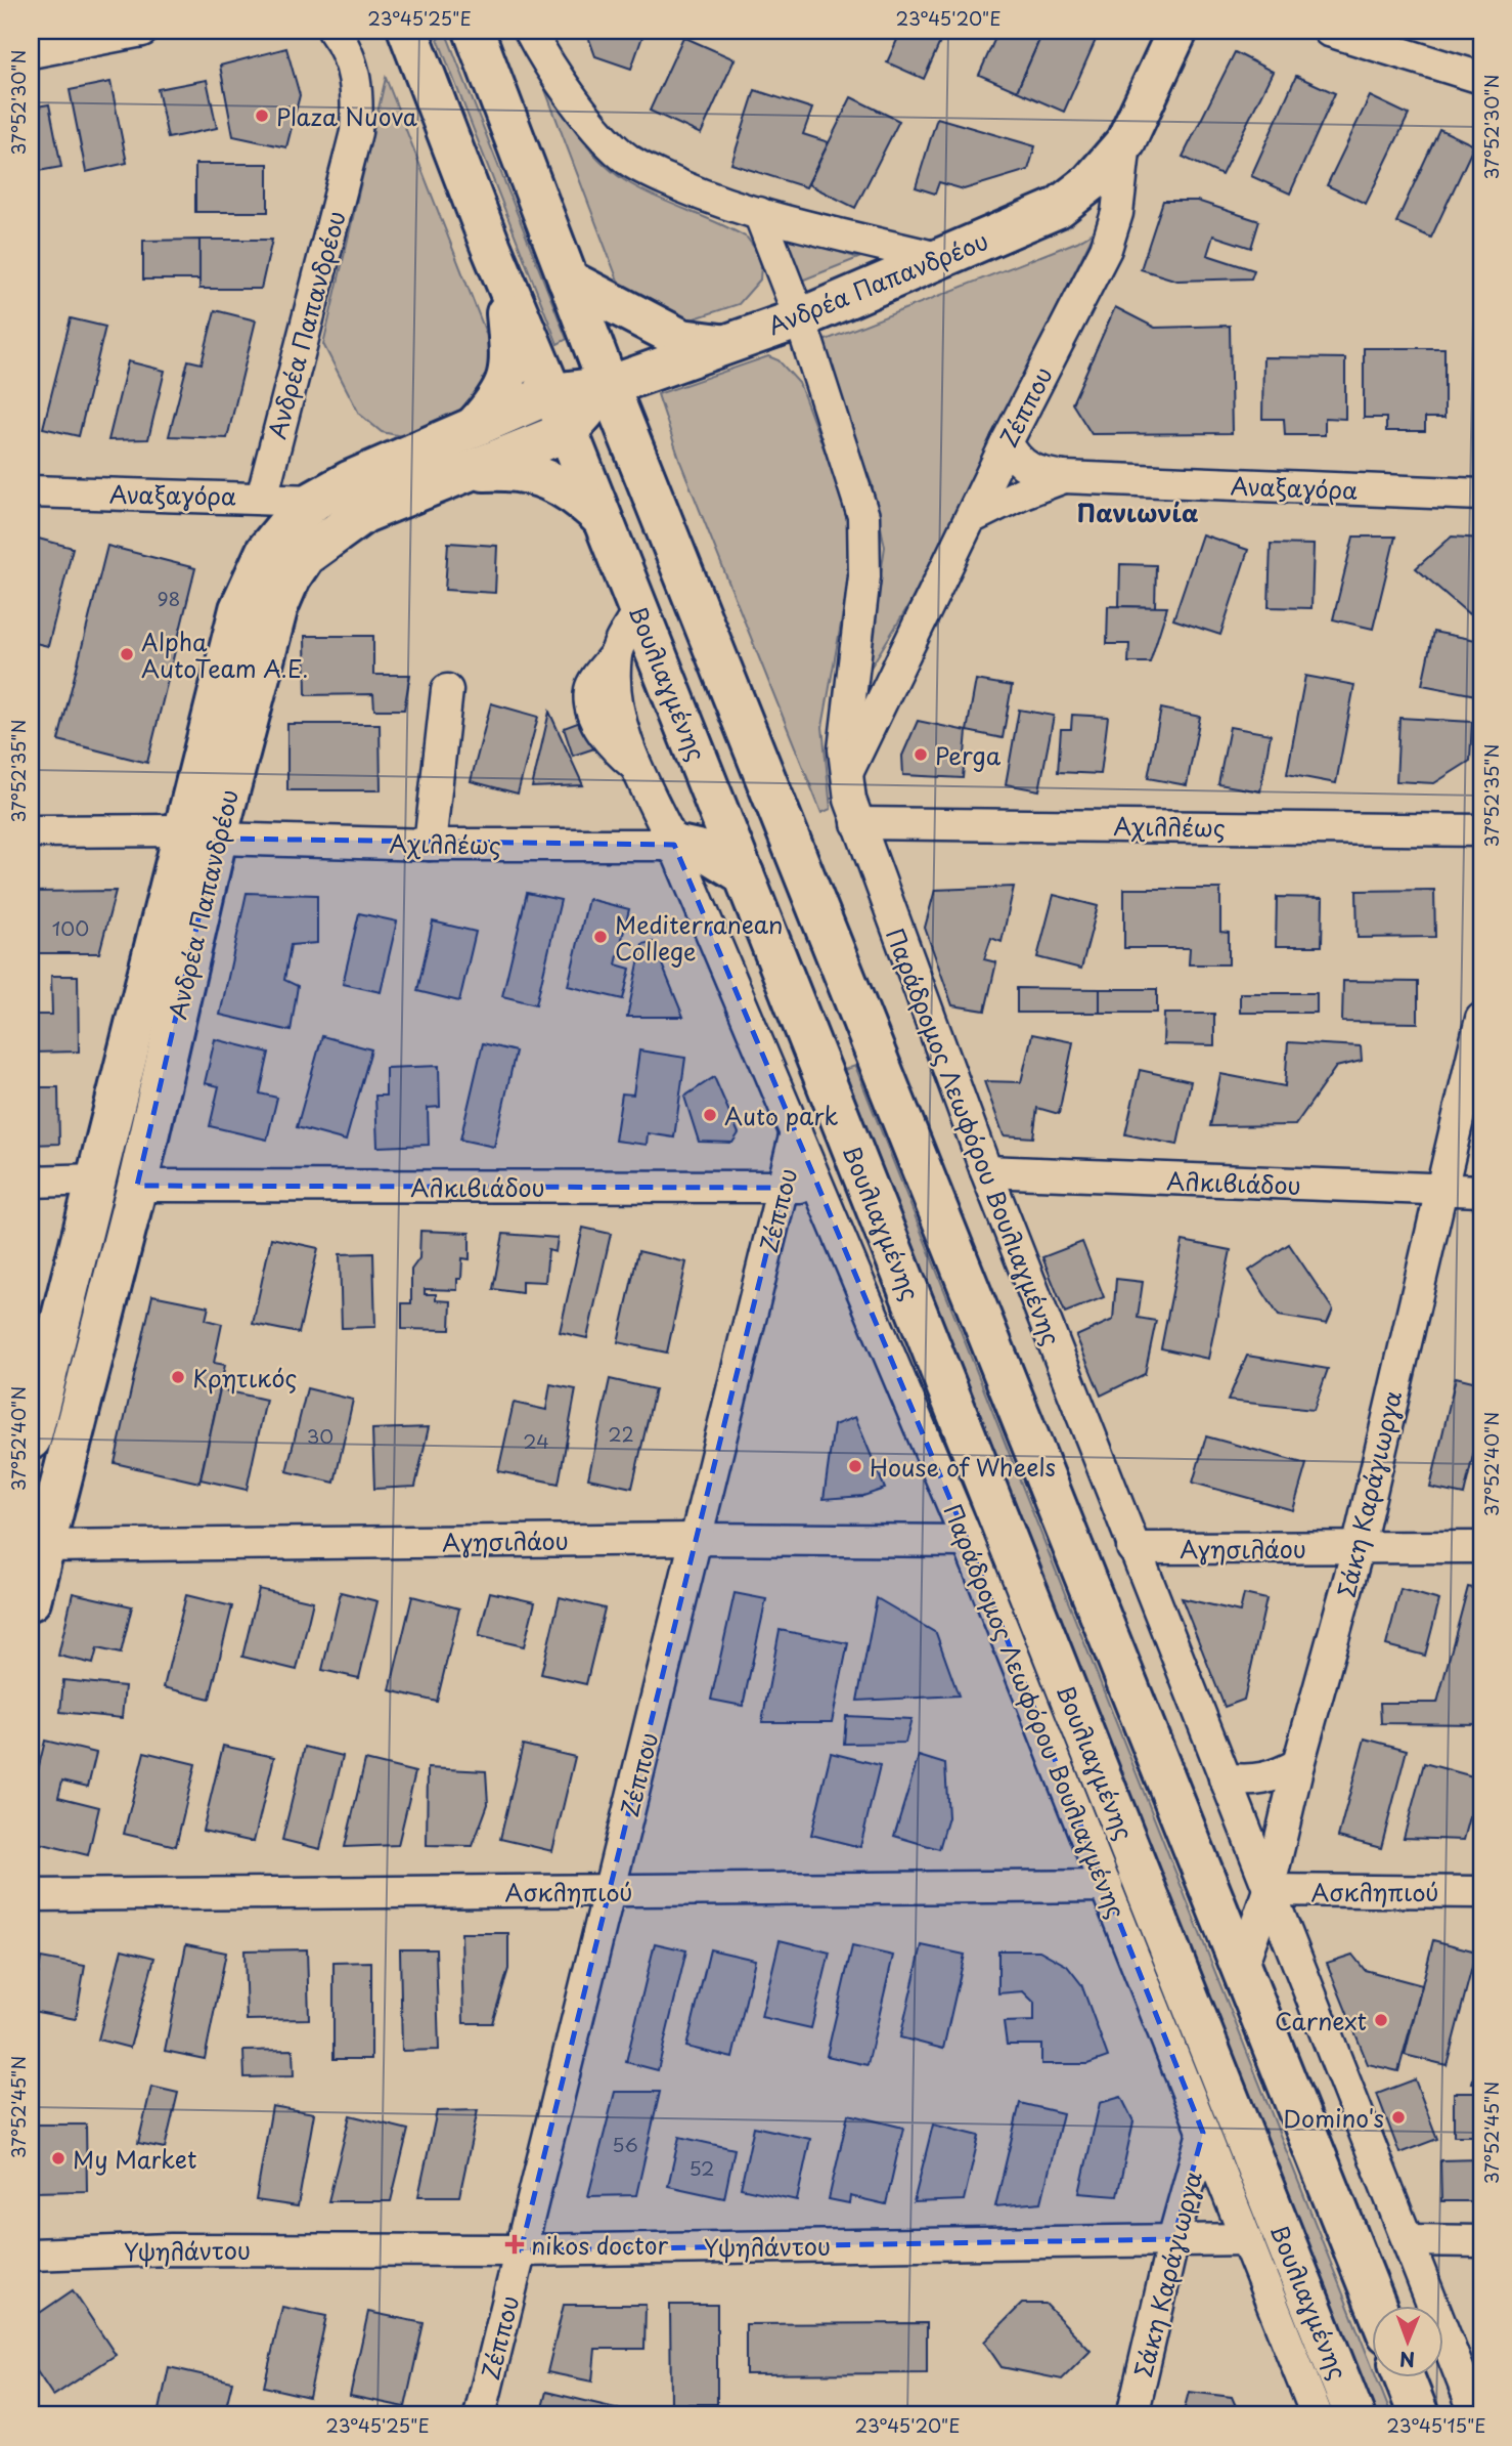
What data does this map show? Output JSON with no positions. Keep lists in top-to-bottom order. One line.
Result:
{"streets":{"main road":["Ανδρέα Παπανδρέου","Ζέππου","Βουλιαγμένης"],"street":["Αναξαγόρα","Αχιλλέως","Παράδρομος Λεωφόρου Βουλιαγμένης","Αλκιβιάδου","Σάκη Καράγιωργα","Αγησιλάου","Ασκληπιού","Υψηλάντου"]},"crossings":[["Ανδρέα Παπανδρέου","Ζέππου"],["Ανδρέα Παπανδρέου","Αναξαγόρα"],["Ανδρέα Παπανδρέου","Βουλιαγμένης"],["Ανδρέα Παπανδρέου","Αχιλλέως"],["Ανδρέα Παπανδρέου","Παράδρομος Λεωφόρου Βουλιαγμένης"],["Ανδρέα Παπανδρέου","Αλκιβιάδου"],["Ανδρέα Παπανδρέου","Αγησιλάου"],["Ζέππου","Αναξαγόρα"],["Ζέππου","Παράδρομος Λεωφόρου Βουλιαγμένης"],["Ζέππου","Αλκιβιάδου"],["Ζέππου","Αγησιλάου"],["Ζέππου","Ασκληπιού"],["Ζέππου","Υψηλάντου"],["Βουλιαγμένης","Παράδρομος Λεωφόρου Βουλιαγμένης"],["Αχιλλέως","Παράδρομος Λεωφόρου Βουλιαγμένης"],["Παράδρομος Λεωφόρου Βουλιαγμένης","Αλκιβιάδου"],["Παράδρομος Λεωφόρου Βουλιαγμένης","Σάκη Καράγιωργα"],["Παράδρομος Λεωφόρου Βουλιαγμένης","Αγησιλάου"],["Παράδρομος Λεωφόρου Βουλιαγμένης","Ασκληπιού"],["Παράδρομος Λεωφόρου Βουλιαγμένης","Υψηλάντου"],["Αλκιβιάδου","Σάκη Καράγιωργα"],["Σάκη Καράγιωργα","Αγησιλάου"],["Σάκη Καράγιωργα","Ασκληπιού"],["Σάκη Καράγιωργα","Υψηλάντου"]],"districts":["Πανιωνία"],"places":{"other":["Plaza Nuova","Alpha AutoTeam Α.Ε.","Perga","Mediterranean College","Auto park","Κρητικός","House of Wheels","Carnext","Domino's","My Market"],"health":["nikos doctor"]},"house_numbers":["98","100","22","30","24","56","52"],"north":"bottom","coordinates":["23°45'25\"E","23°45'20\"E","37°52'30\"N","37°52'35\"N","37°52'40\"N","37°52'45\"N","23°45'15\"E"]}
